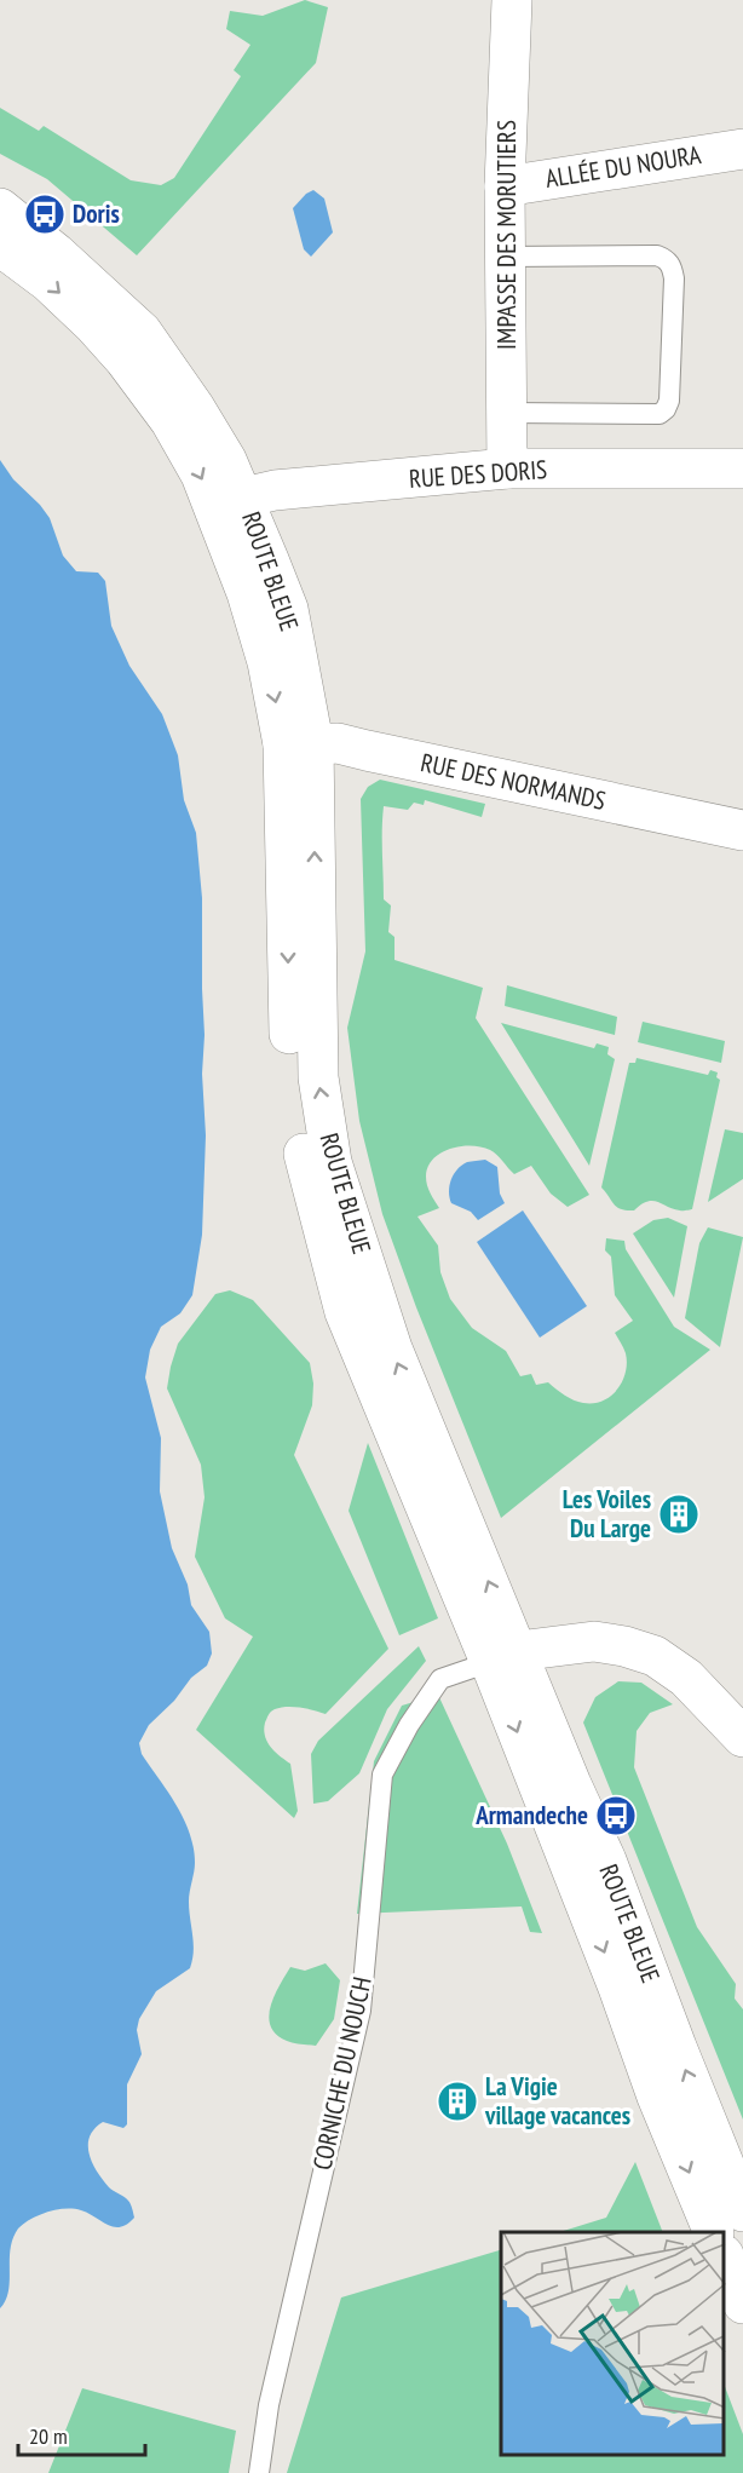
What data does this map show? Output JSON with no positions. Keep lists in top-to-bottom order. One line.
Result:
{"streets":{"street":["ALLÉE DU NOURA","IMPASSE DES MORUTIERS","RUE DES DORIS","ROUTE BLEUE","RUE DES NORMANDS"],"lane":["CORNICHE DU NOUCH"]},"crossings":[["ALLÉE DU NOURA","IMPASSE DES MORUTIERS"],["IMPASSE DES MORUTIERS","RUE DES DORIS"],["RUE DES DORIS","ROUTE BLEUE"],["ROUTE BLEUE","RUE DES NORMANDS"],["ROUTE BLEUE","CORNICHE DU NOUCH"]],"places":{"bus stop":["Doris","Armandeche"],"building":["Les Voiles Du Large","La Vigie village vacances"]},"scale_bar":"20 m"}
